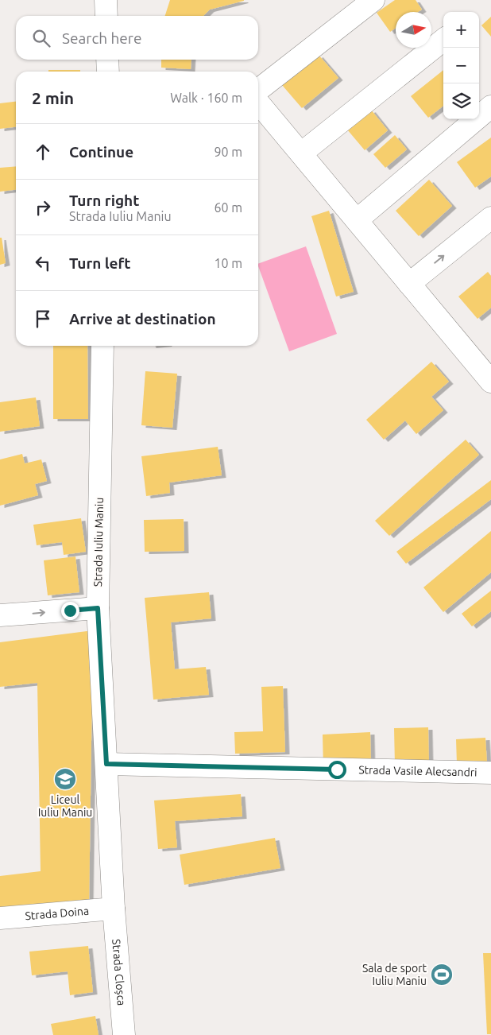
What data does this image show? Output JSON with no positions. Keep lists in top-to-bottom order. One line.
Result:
{"streets":{"street":["Strada Iuliu Maniu","Strada Vasile Alecsandri","Strada Doina","Strada Cloșca"]},"crossings":[["Strada Iuliu Maniu","Strada Vasile Alecsandri"],["Strada Iuliu Maniu","Strada Doina"],["Strada Iuliu Maniu","Strada Cloșca"],["Strada Doina","Strada Cloșca"]],"places":{"school or university":["Liceul Iuliu Maniu"],"sports":["Sala de sport Iuliu Maniu"]},"north":"right","page":{"map_buttons":["+","−"],"search":"Search here","heading":["2 min","Walk · 160 m"],"list":[["Continue","90 m"],["Turn right","Strada Iuliu Maniu","60 m"],["Turn left","10 m"],"Arrive at destination"]}}
